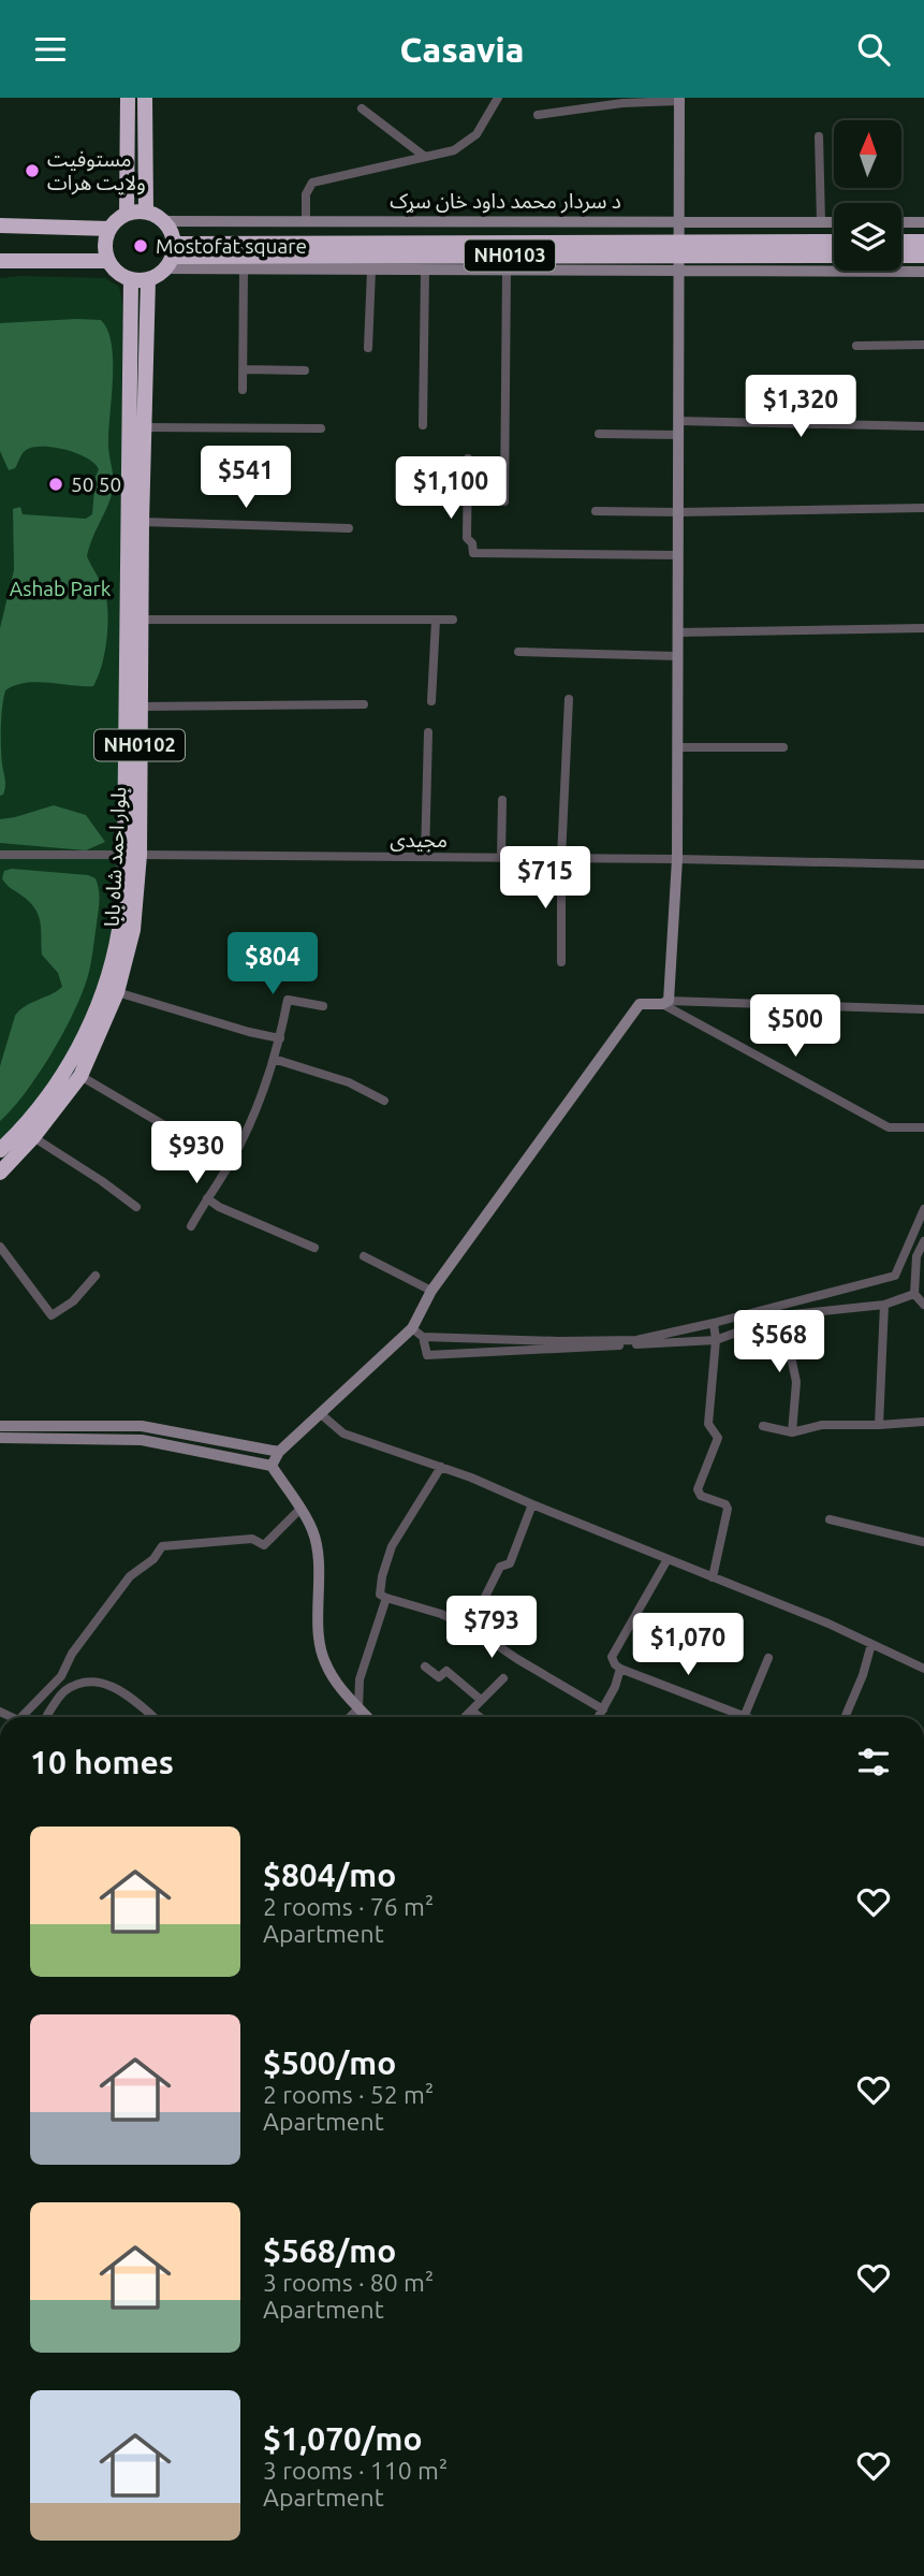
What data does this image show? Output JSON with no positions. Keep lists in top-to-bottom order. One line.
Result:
{"streets":{"highway":["NH0103","NH0102","بلوار احمد شاه بابا"],"street":["د سردار محمد داود خان سړک","مجیدی"]},"crossings":[["د سردار محمد داود خان سړک","NH0103"],["د سردار محمد داود خان سړک","بلوار احمد شاه بابا"],["NH0103","بلوار احمد شاه بابا"],["مجیدی","بلوار احمد شاه بابا"]],"parks":["Ashab Park"],"places":["مستوفیت ولایت هرات","Mostofat square","50 50"],"north":"top","page":{"header":"Casavia","price":["$1,320","$541","$1,100","$715","$804","$500","$930","$568","$793","$1,070"],"heading":"10 homes","list":[{"name":"$804/mo","note":"2 rooms · 76 m² · Apartment"},{"name":"$500/mo","note":"2 rooms · 52 m² · Apartment"},{"name":"$568/mo","note":"3 rooms · 80 m² · Apartment"},{"name":"$1,070/mo","note":"3 rooms · 110 m² · Apartment"}]}}
